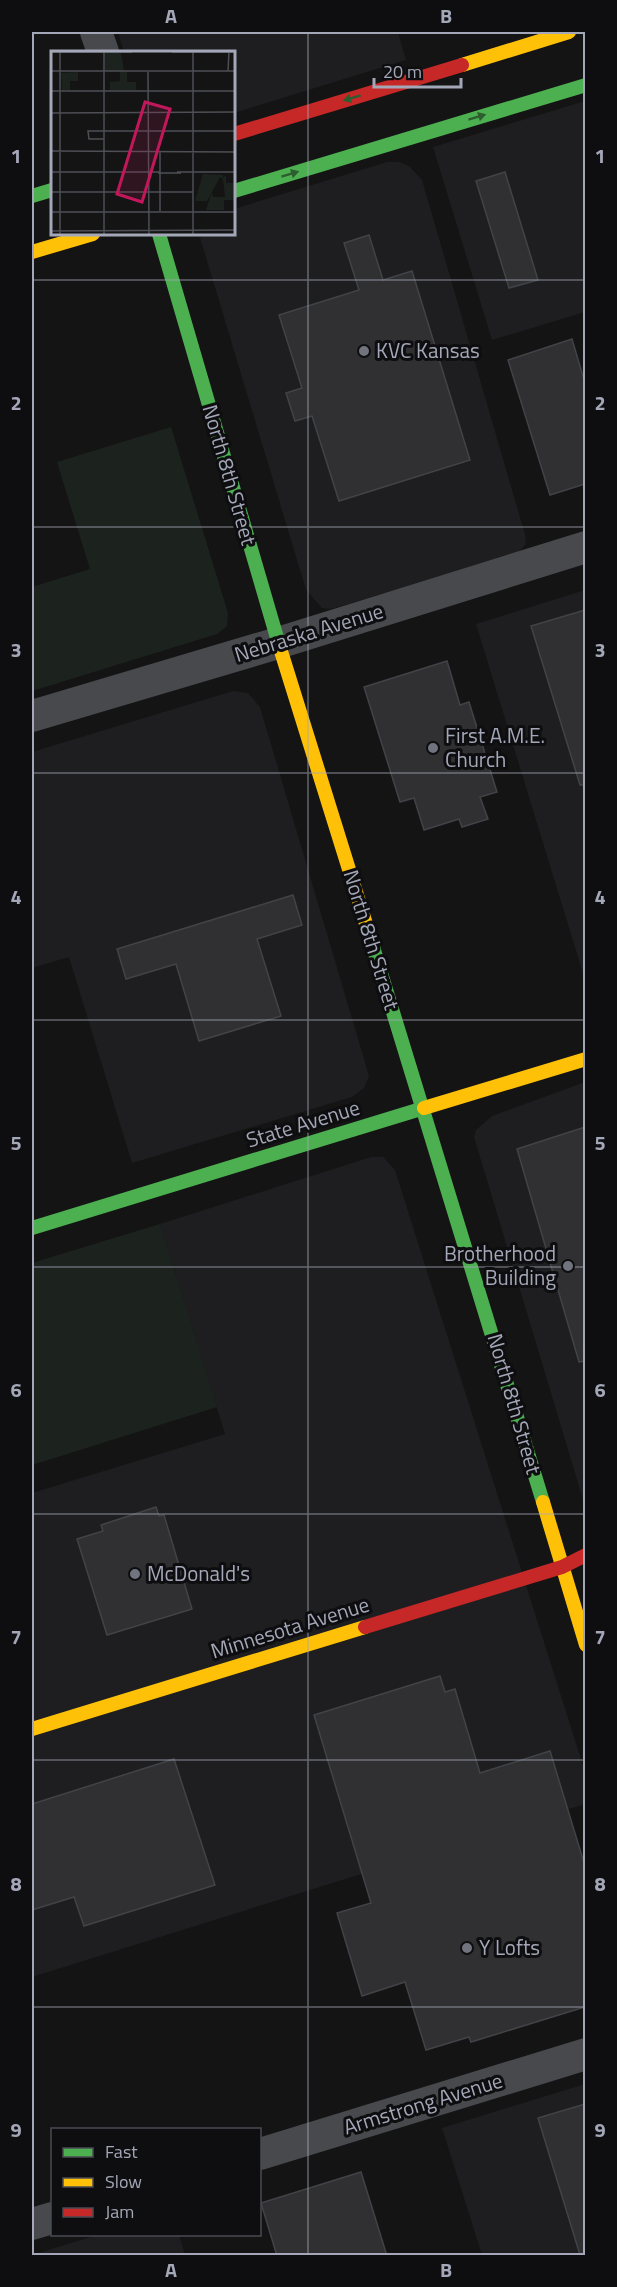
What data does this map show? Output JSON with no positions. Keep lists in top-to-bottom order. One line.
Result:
{"streets":{"main road":["North 8th Street","State Avenue","Minnesota Avenue"],"street":["Nebraska Avenue","Armstrong Avenue"]},"crossings":[["North 8th Street","Nebraska Avenue"],["North 8th Street","State Avenue"],["North 8th Street","Minnesota Avenue"]],"places":["KVC Kansas","First A.M.E. Church","Brotherhood Building","McDonald's","Y Lofts"],"legend":["Fast","Slow","Jam"],"scale_bar":"20 m","grid":{"columns":["A","B"],"rows":["1","2","3","4","5","6","7","8","9"]}}
